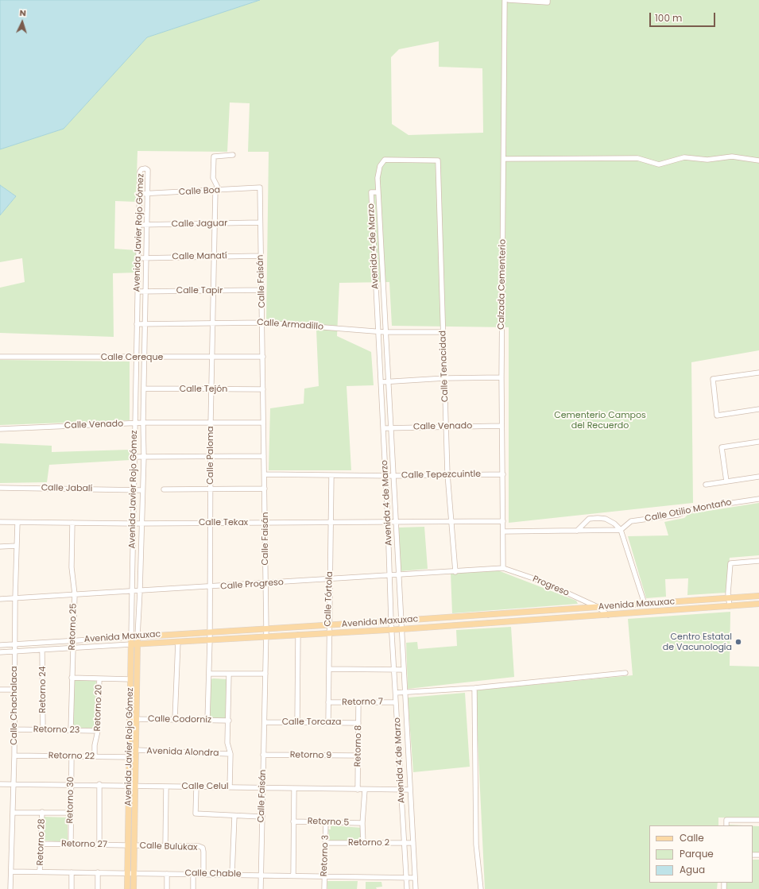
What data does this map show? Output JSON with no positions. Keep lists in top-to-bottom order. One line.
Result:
{"streets":{"main road":["Avenida Javier Rojo Gómez","Avenida Maxuxac"],"street":["Calle Boa","Calle Jaguar","Avenida 4 de Marzo","Calle Manatí","Calle Faisán","Calzada Cementerio","Calle Tapir","Calle Armadillo","Calle Cereque","Calle Tenacidad","Calle Tejón","Calle Venado","Calle Paloma","Calle Tepezcuintle","Calle Jabalí","Calle Otilio Montaño","Calle Tekax","Calle Progreso","Progreso","Calle Tórtola","Retorno 25","Retorno 24","Retorno 7","Calle Chachalaca","Retorno 20","Calle Codorniz","Calle Torcaza","Retorno 23","Retorno 8","Avenida Alondra","Retorno 9","Retorno 22","Calle Celul","Retorno 30","Retorno 5","Retorno 28","Retorno 2","Retorno 27","Calle Bulukax","Retorno 3","Calle Chable"]},"crossings":[["Calle Boa","Avenida Javier Rojo Gómez"],["Calle Boa","Calle Faisán"],["Calle Boa","Calle Paloma"],["Calle Jaguar","Avenida Javier Rojo Gómez"],["Calle Jaguar","Calle Faisán"],["Calle Jaguar","Calle Paloma"],["Avenida Javier Rojo Gómez","Calle Manatí"],["Avenida Javier Rojo Gómez","Calle Tapir"],["Avenida Javier Rojo Gómez","Calle Armadillo"],["Avenida Javier Rojo Gómez","Calle Cereque"],["Avenida Javier Rojo Gómez","Calle Tejón"],["Avenida Javier Rojo Gómez","Calle Venado"],["Avenida Javier Rojo Gómez","Calle Jabalí"],["Avenida Javier Rojo Gómez","Calle Tekax"],["Avenida Javier Rojo Gómez","Calle Progreso"],["Avenida Javier Rojo Gómez","Avenida Maxuxac"],["Avenida Javier Rojo Gómez","Calle Codorniz"],["Avenida Javier Rojo Gómez","Avenida Alondra"],["Avenida Javier Rojo Gómez","Retorno 22"],["Avenida Javier Rojo Gómez","Calle Celul"],["Avenida Javier Rojo Gómez","Retorno 27"],["Avenida Javier Rojo Gómez","Calle Bulukax"],["Avenida Javier Rojo Gómez","Calle Chable"],["Avenida 4 de Marzo","Calle Armadillo"],["Avenida 4 de Marzo","Calle Tenacidad"],["Avenida 4 de Marzo","Calle Venado"],["Avenida 4 de Marzo","Calle Tepezcuintle"],["Avenida 4 de Marzo","Calle Tekax"],["Avenida 4 de Marzo","Calle Progreso"],["Avenida 4 de Marzo","Avenida Maxuxac"],["Avenida 4 de Marzo","Retorno 7"],["Avenida 4 de Marzo","Calle Celul"],["Avenida 4 de Marzo","Retorno 2"],["Avenida 4 de Marzo","Calle Chable"],["Calle Manatí","Calle Faisán"],["Calle Manatí","Calle Paloma"],["Calle Faisán","Calle Tapir"],["Calle Faisán","Calle Armadillo"],["Calle Faisán","Calle Cereque"],["Calle Faisán","Calle Tejón"],["Calle Faisán","Calle Venado"],["Calle Faisán","Calle Tepezcuintle"],["Calle Faisán","Calle Tekax"],["Calle Faisán","Calle Progreso"],["Calle Faisán","Avenida Maxuxac"],["Calle Faisán","Calle Torcaza"],["Calle Faisán","Retorno 9"],["Calle Faisán","Calle Celul"],["Calle Faisán","Calle Chable"],["Calzada Cementerio","Calle Venado"],["Calzada Cementerio","Calle Tepezcuintle"],["Calzada Cementerio","Calle Tekax"],["Calzada Cementerio","Calle Progreso"],["Calzada Cementerio","Progreso"],["Calle Tapir","Calle Paloma"],["Calle Armadillo","Calle Tenacidad"],["Calle Armadillo","Calle Paloma"],["Calle Cereque","Calle Paloma"],["Calle Tenacidad","Calle Venado"],["Calle Tenacidad","Calle Tepezcuintle"],["Calle Tenacidad","Calle Tekax"],["Calle Tenacidad","Calle Progreso"],["Calle Tejón","Calle Paloma"],["Calle Venado","Calle Paloma"],["Calle Paloma","Calle Tekax"],["Calle Paloma","Calle Progreso"],["Calle Paloma","Avenida Maxuxac"],["Calle Paloma","Calle Codorniz"],["Calle Tepezcuintle","Calle Tórtola"],["Calle Tekax","Calle Tórtola"],["Calle Tekax","Retorno 25"],["Calle Tekax","Calle Chachalaca"],["Calle Progreso","Progreso"],["Calle Progreso","Calle Tórtola"],["Calle Progreso","Retorno 25"],["Calle Progreso","Calle Chachalaca"],["Progreso","Avenida Maxuxac"],["Calle Tórtola","Avenida Maxuxac"],["Calle Tórtola","Retorno 7"],["Calle Tórtola","Calle Torcaza"],["Avenida Maxuxac","Retorno 25"],["Avenida Maxuxac","Retorno 24"],["Avenida Maxuxac","Calle Chachalaca"],["Retorno 25","Retorno 23"],["Retorno 24","Retorno 23"],["Retorno 7","Retorno 8"],["Calle Chachalaca","Retorno 23"],["Calle Chachalaca","Retorno 22"],["Calle Chachalaca","Calle Celul"],["Calle Chachalaca","Calle Chable"],["Retorno 20","Retorno 23"],["Retorno 20","Retorno 22"],["Calle Torcaza","Retorno 8"],["Retorno 8","Retorno 9"],["Retorno 8","Calle Celul"],["Retorno 22","Retorno 30"],["Calle Celul","Retorno 30"],["Retorno 30","Retorno 27"],["Retorno 5","Retorno 3"],["Retorno 28","Retorno 27"],["Retorno 28","Calle Chable"],["Retorno 2","Retorno 3"],["Calle Bulukax","Calle Chable"],["Retorno 3","Calle Chable"]],"parks":["Cementerio Campos del Recuerdo"],"places":["Centro Estatal de Vacunología"],"legend":["Calle","Parque","Agua"],"scale_bar":"100 m","north":"top"}
